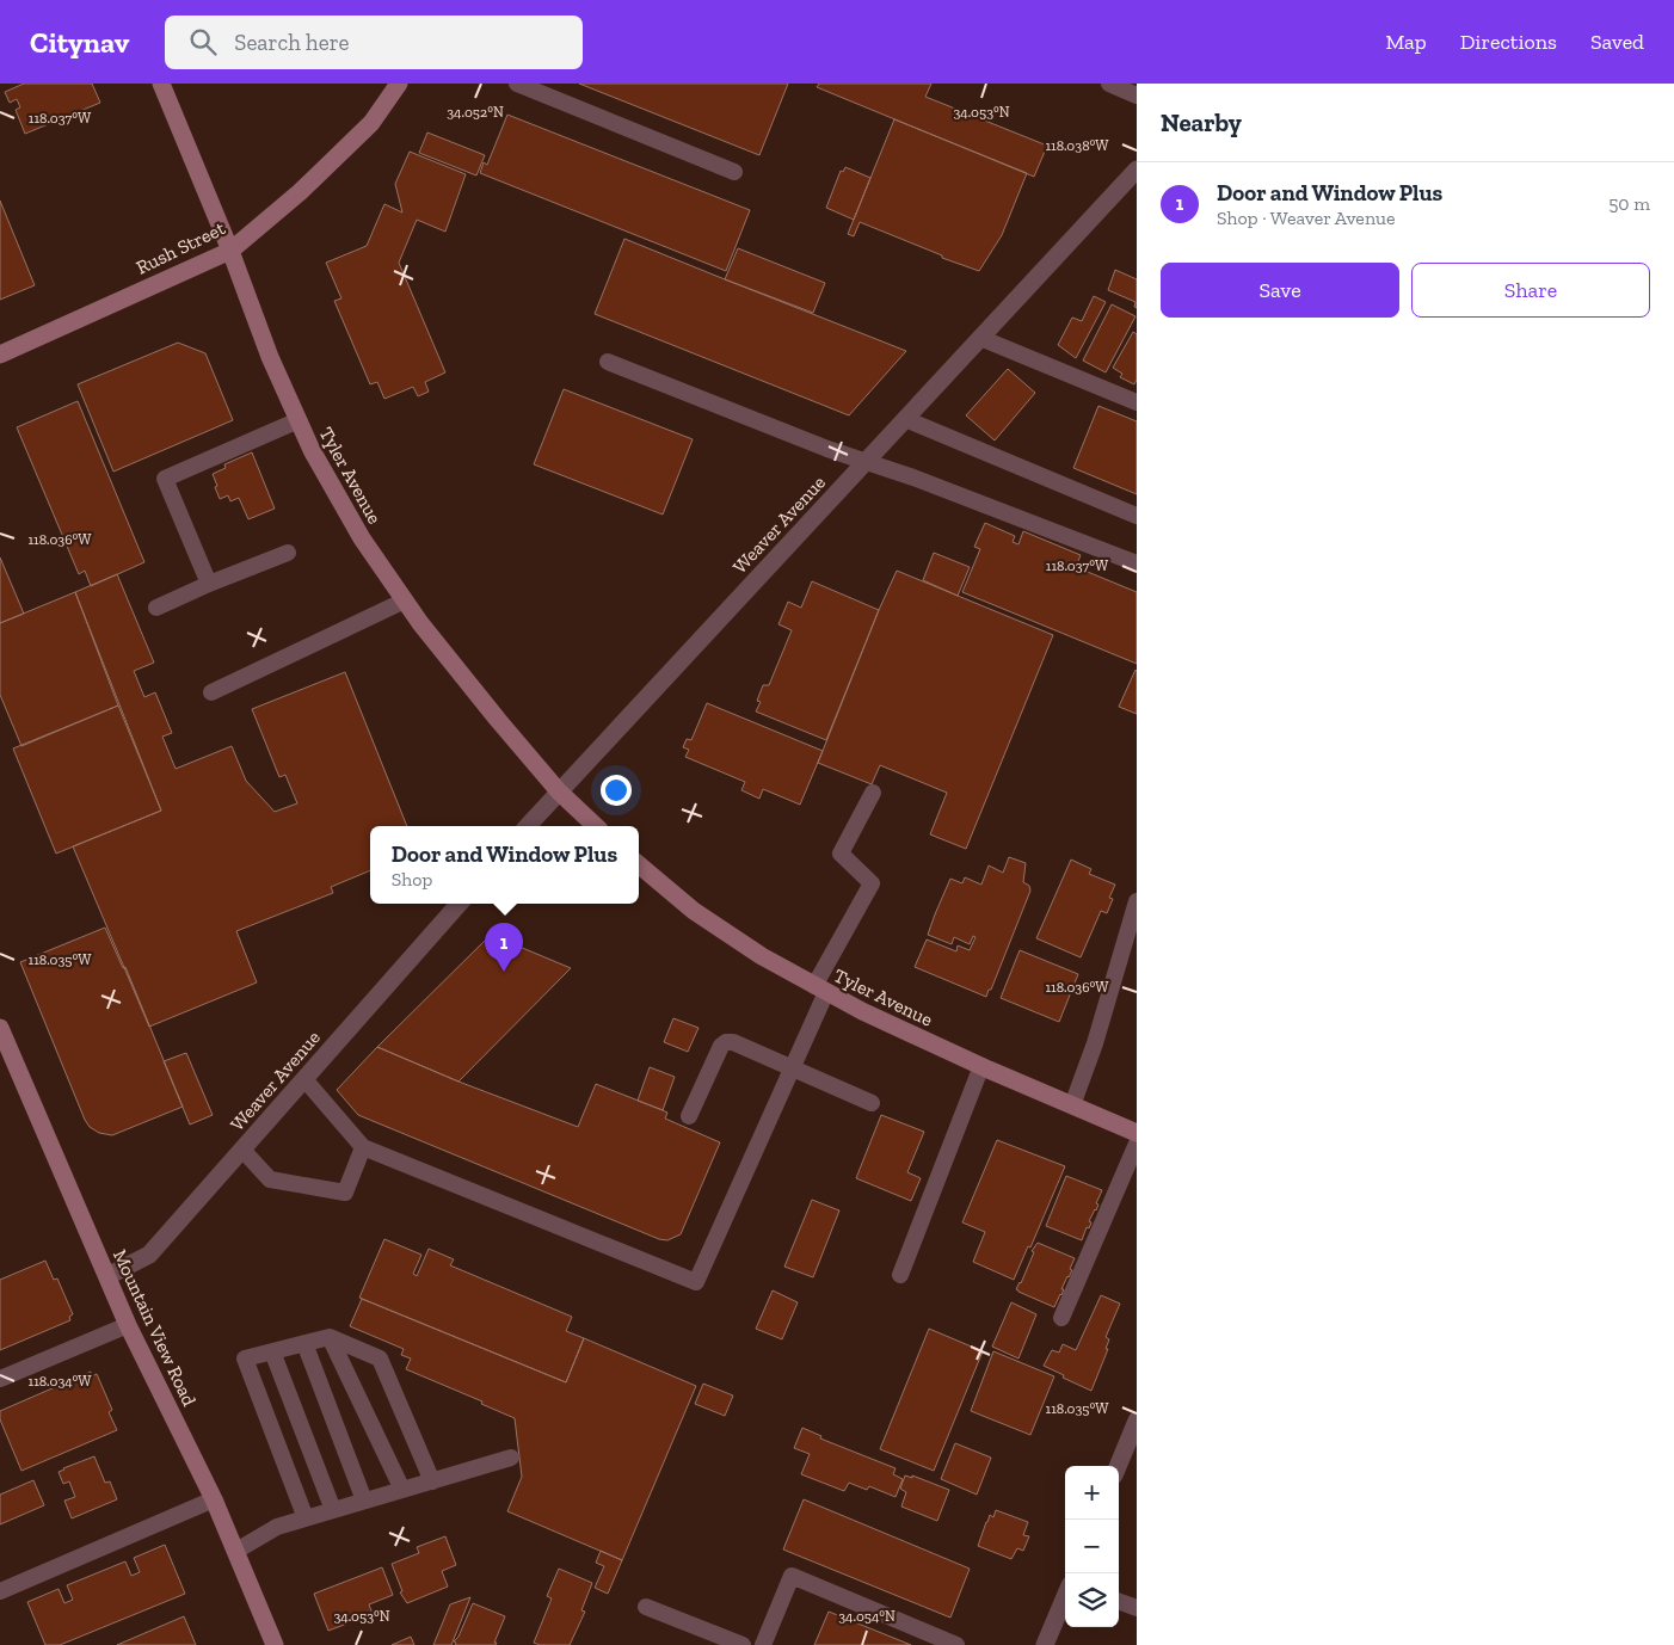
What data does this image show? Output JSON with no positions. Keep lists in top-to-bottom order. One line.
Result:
{"streets":{"main road":["Rush Street","Tyler Avenue","Mountain View Road"],"street":["Weaver Avenue"]},"crossings":[["Rush Street","Tyler Avenue"],["Tyler Avenue","Weaver Avenue"],["Weaver Avenue","Mountain View Road"]],"page":{"header":"Citynav","search":"Search here","nav":["Map","Directions","Saved"],"heading":"Nearby","list":[{"mark":"1","name":"Door and Window Plus","note":"Shop · Weaver Avenue","value":"50 m"}],"buttons":["Save","Share"],"popup":["Door and Window Plus","Shop"],"pins":"1","map_buttons":["+","−"]},"coordinates":["34.052°N","34.053°N","118.037°W","118.038°W","118.036°W","118.035°W","118.034°W","34.054°N"]}
